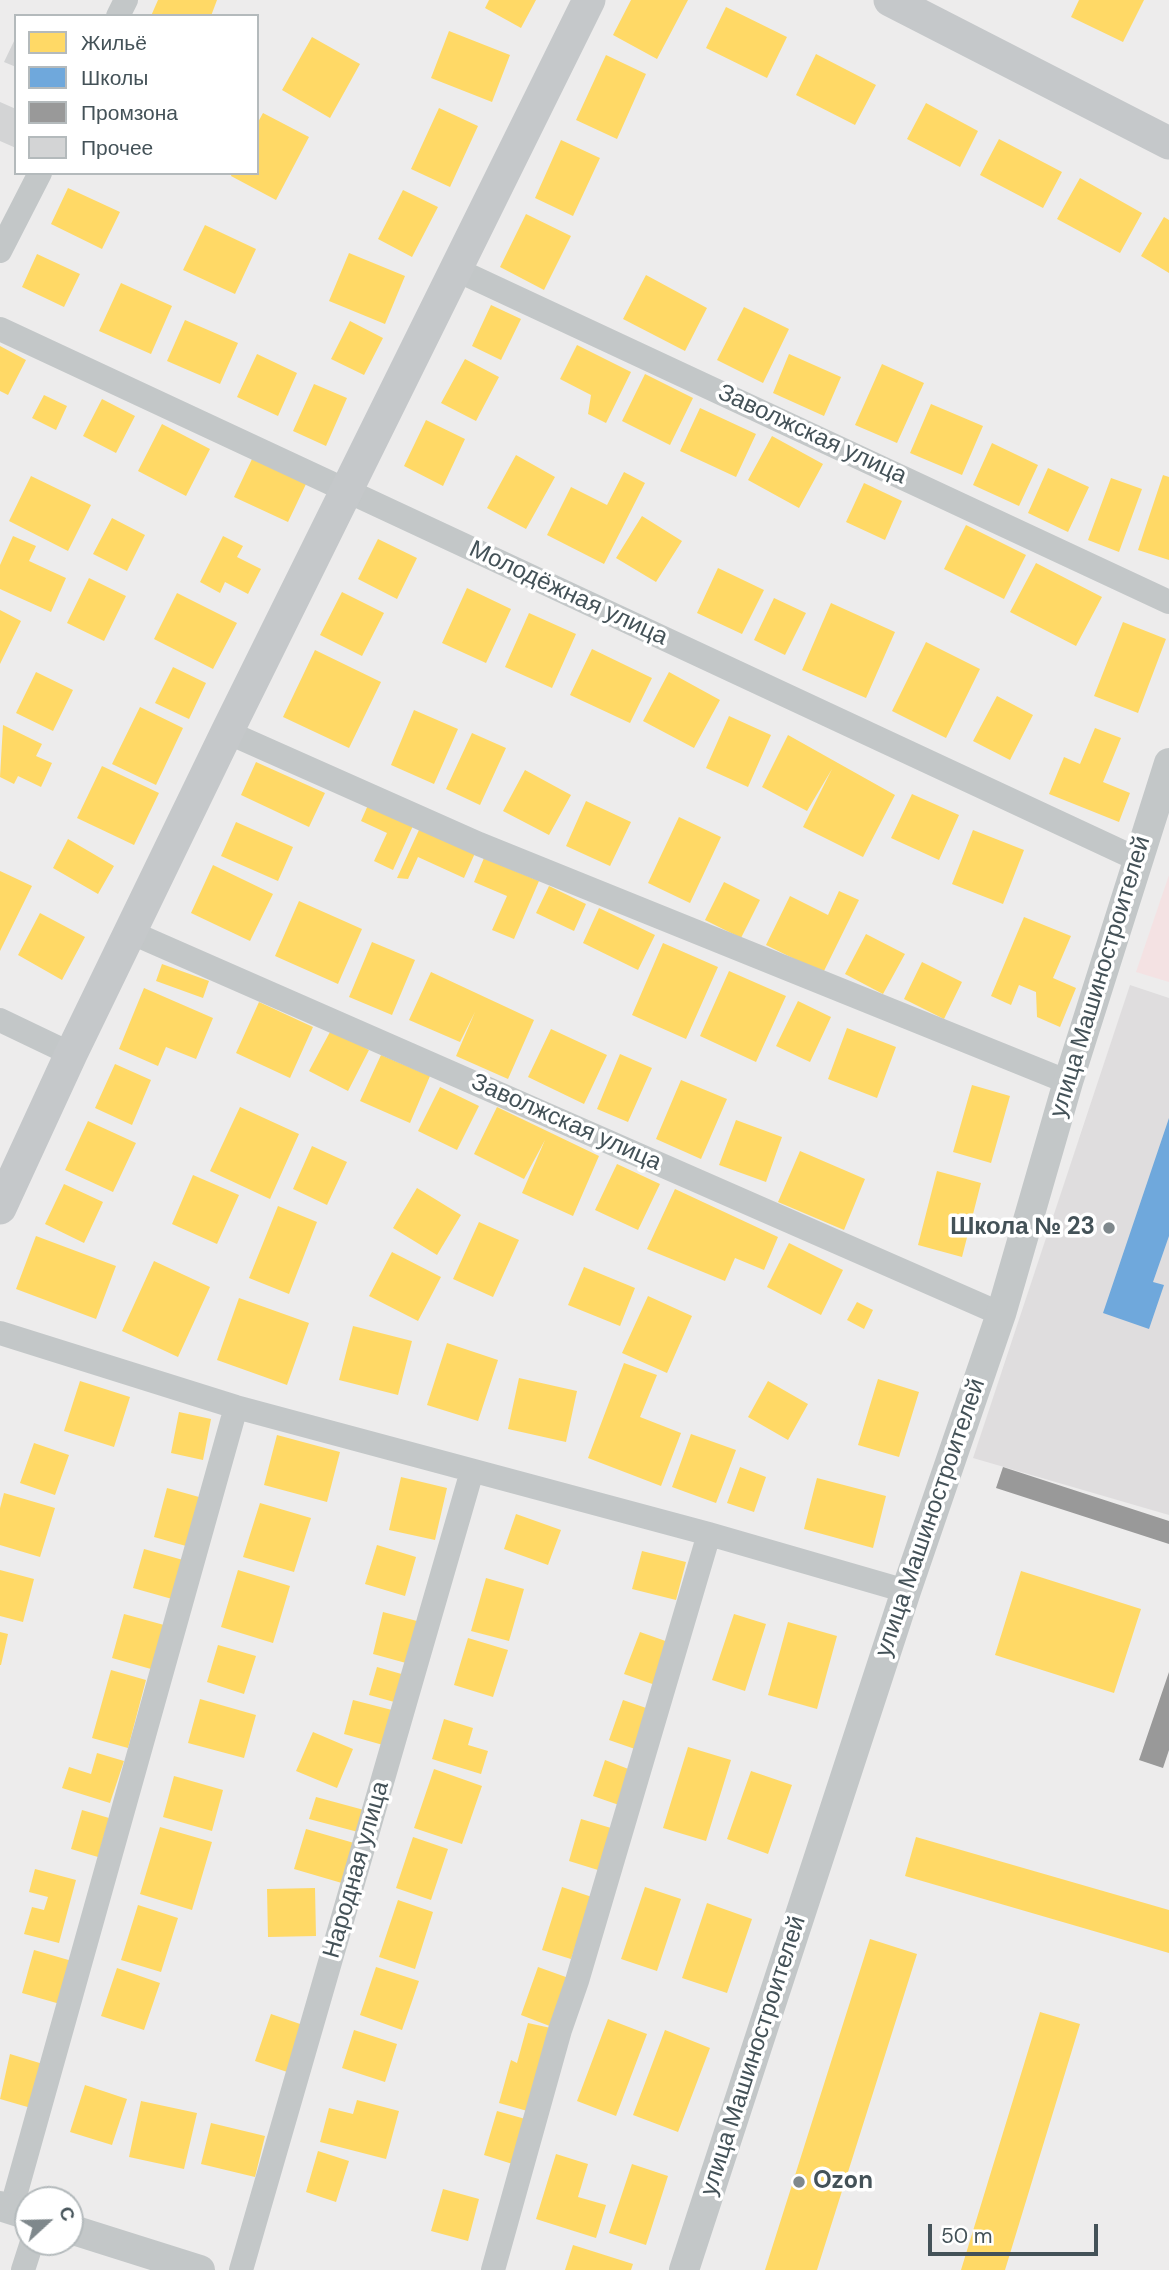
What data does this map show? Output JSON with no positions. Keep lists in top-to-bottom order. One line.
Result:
{"streets":{"street":["Заволжская улица","Молодёжная улица","улица Машиностроителей","Народная улица"]},"crossings":[["Заволжская улица","улица Машиностроителей"],["Молодёжная улица","улица Машиностроителей"]],"places":["Школа № 23","Ozon"],"legend":["Жильё","Школы","Промзона","Прочее"],"scale_bar":"50 m","north":"right"}
